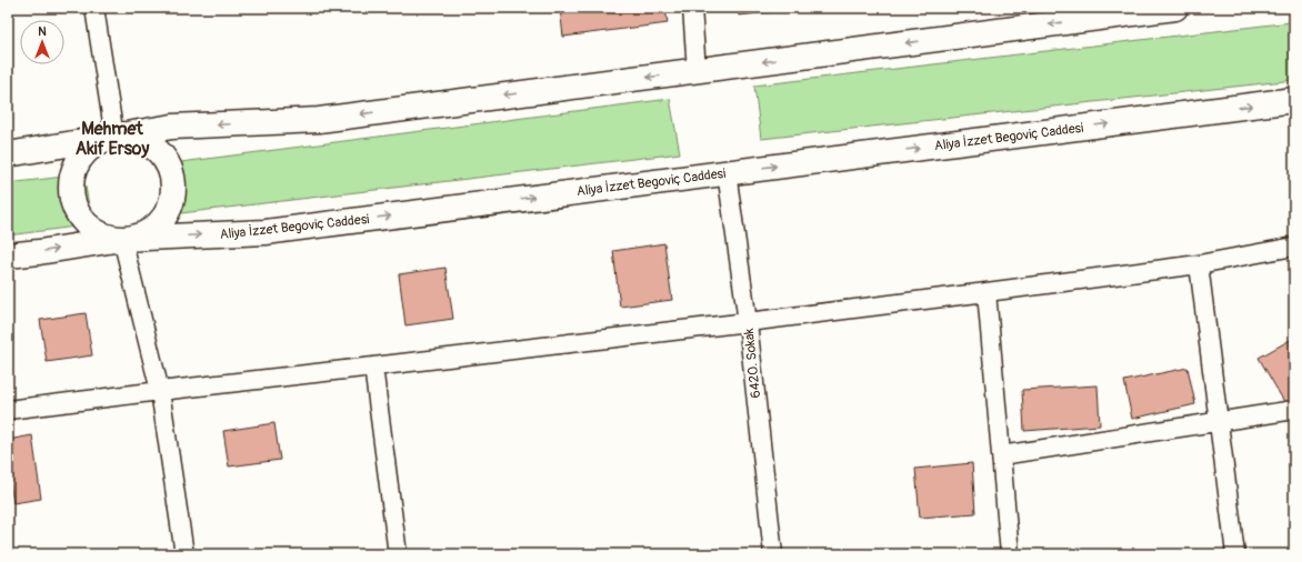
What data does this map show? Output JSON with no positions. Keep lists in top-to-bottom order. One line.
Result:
{"streets":{"main road":["Aliya İzzet Begoviç Caddesi"],"street":["6420. Sokak"]},"crossings":[["Aliya İzzet Begoviç Caddesi","6420. Sokak"]],"districts":["Mehmet Akif Ersoy"],"north":"top"}
